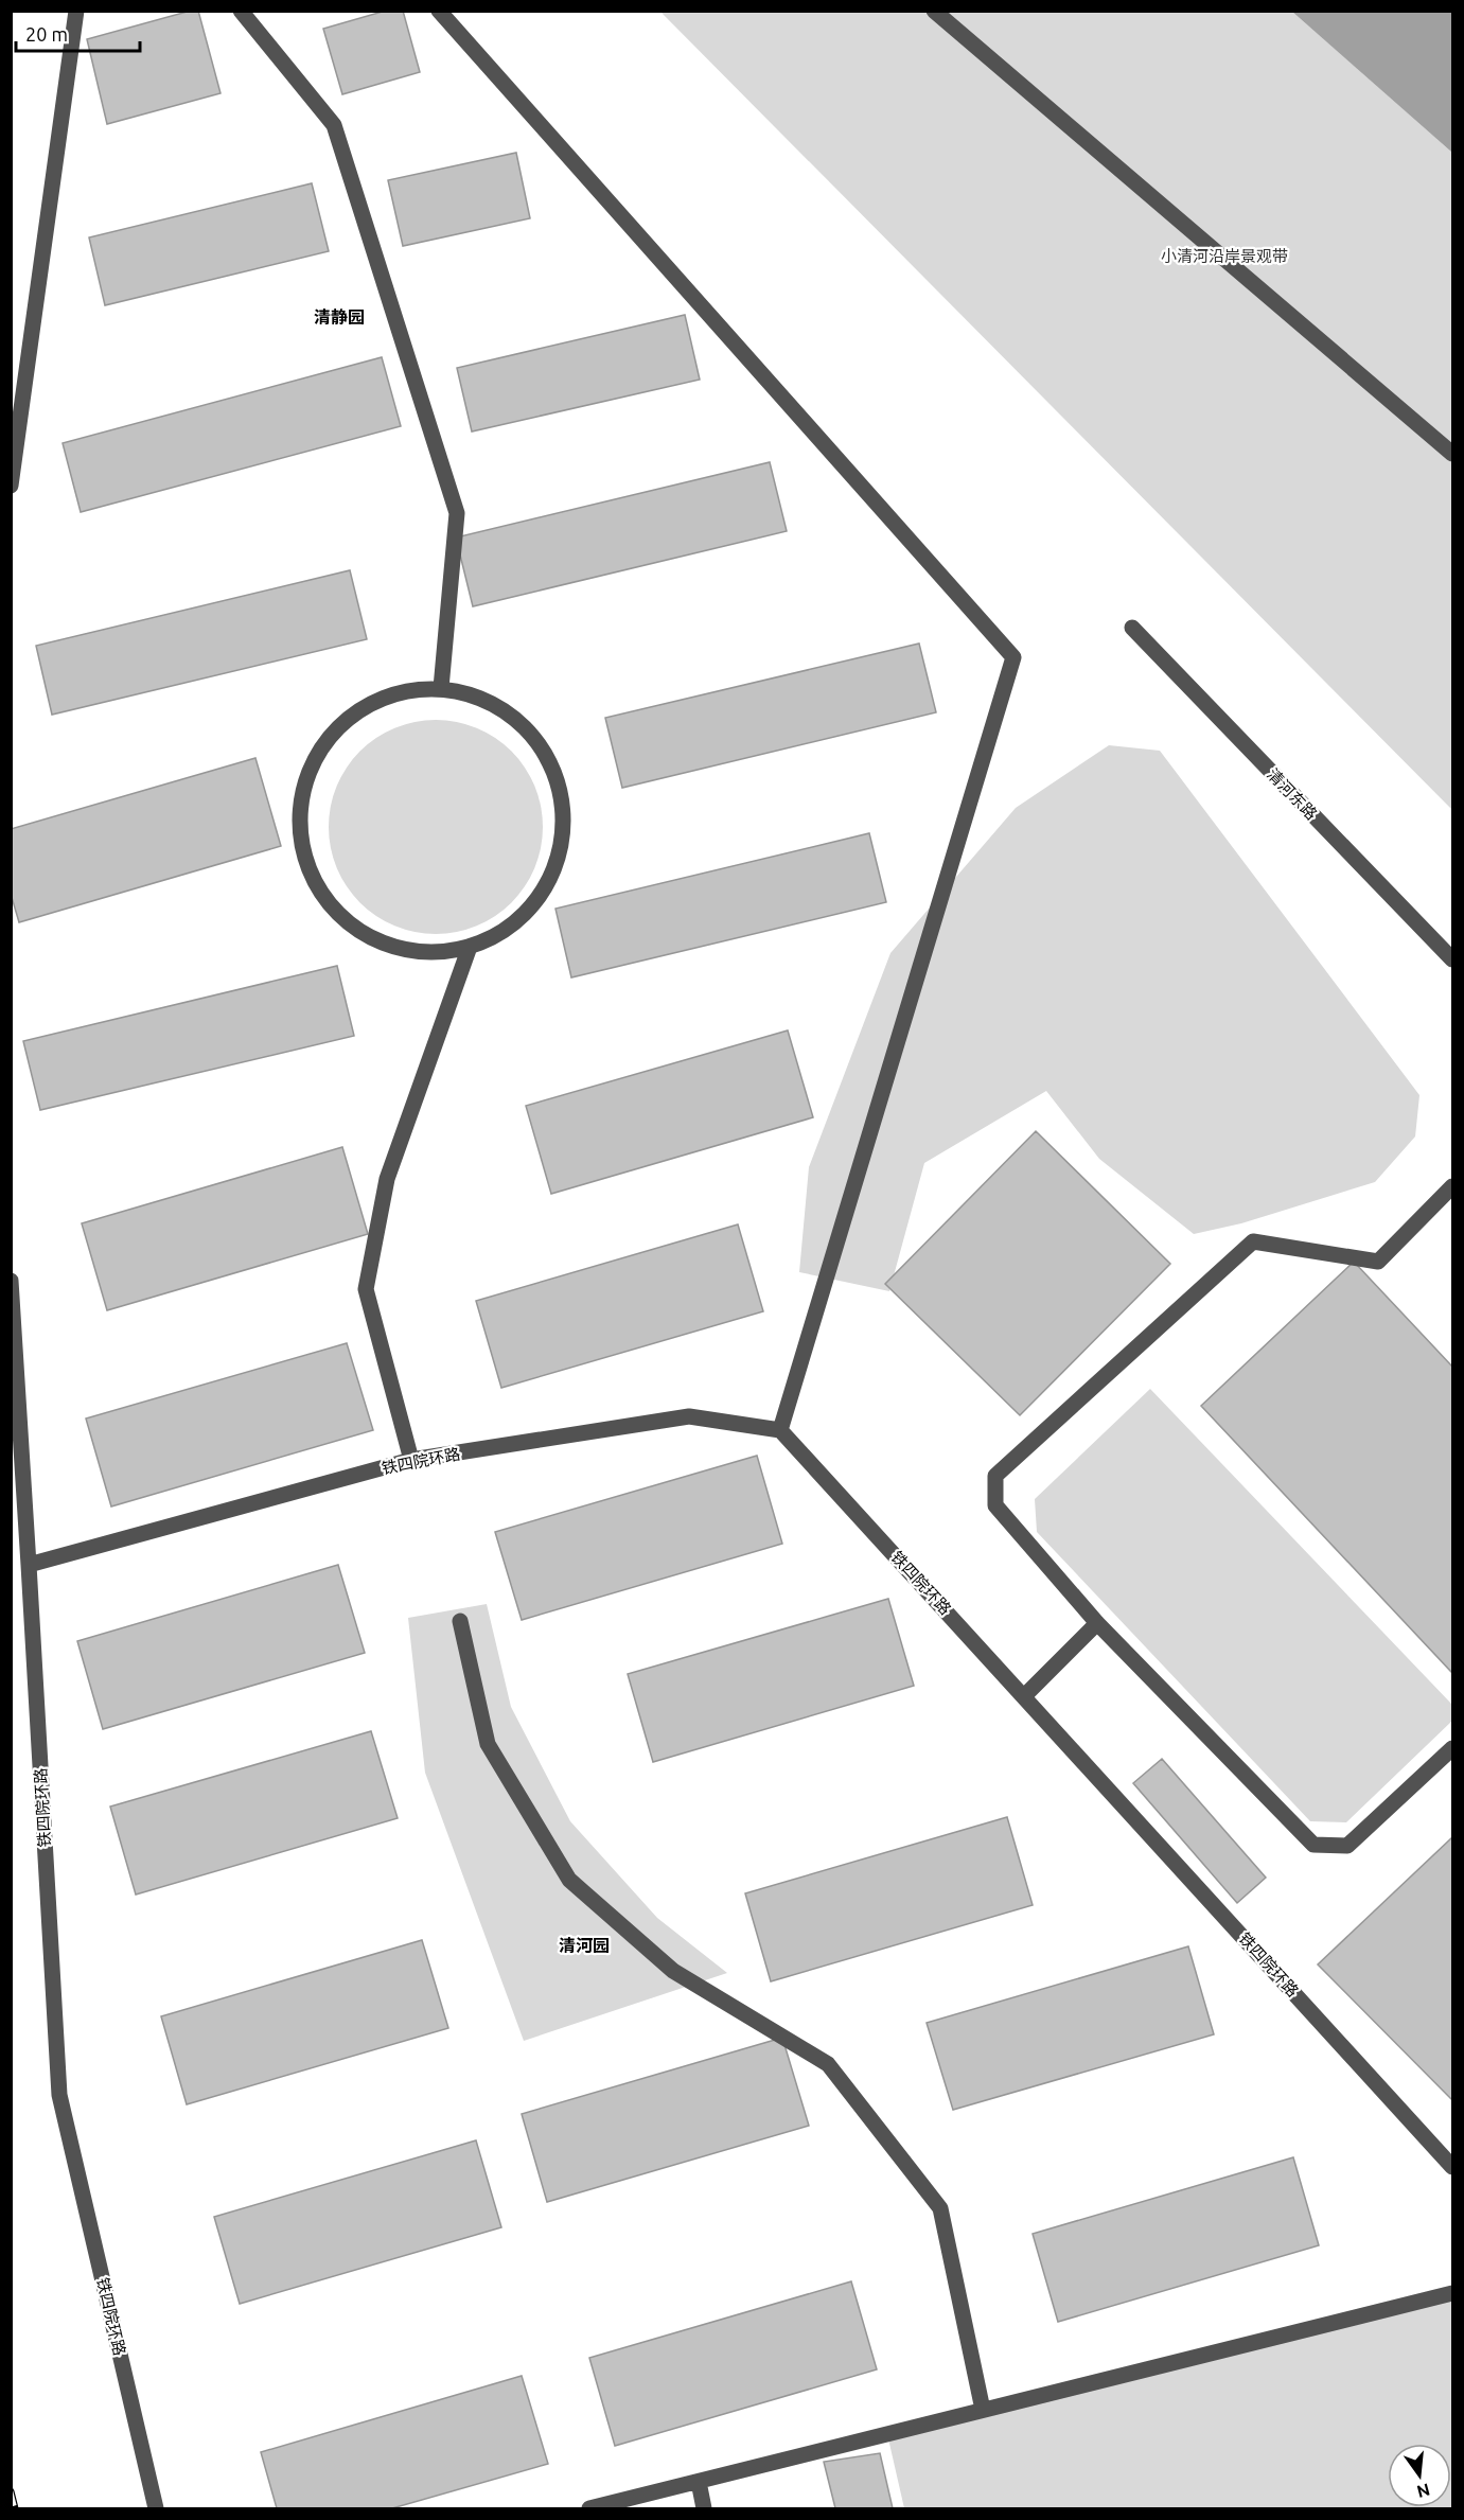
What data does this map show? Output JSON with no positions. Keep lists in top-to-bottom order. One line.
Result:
{"streets":{"street":["清河东路","铁四院环路"]},"districts":["清静园","清河园"],"parks":["小清河沿岸景观带"],"scale_bar":"20 m","north":"bottom"}
